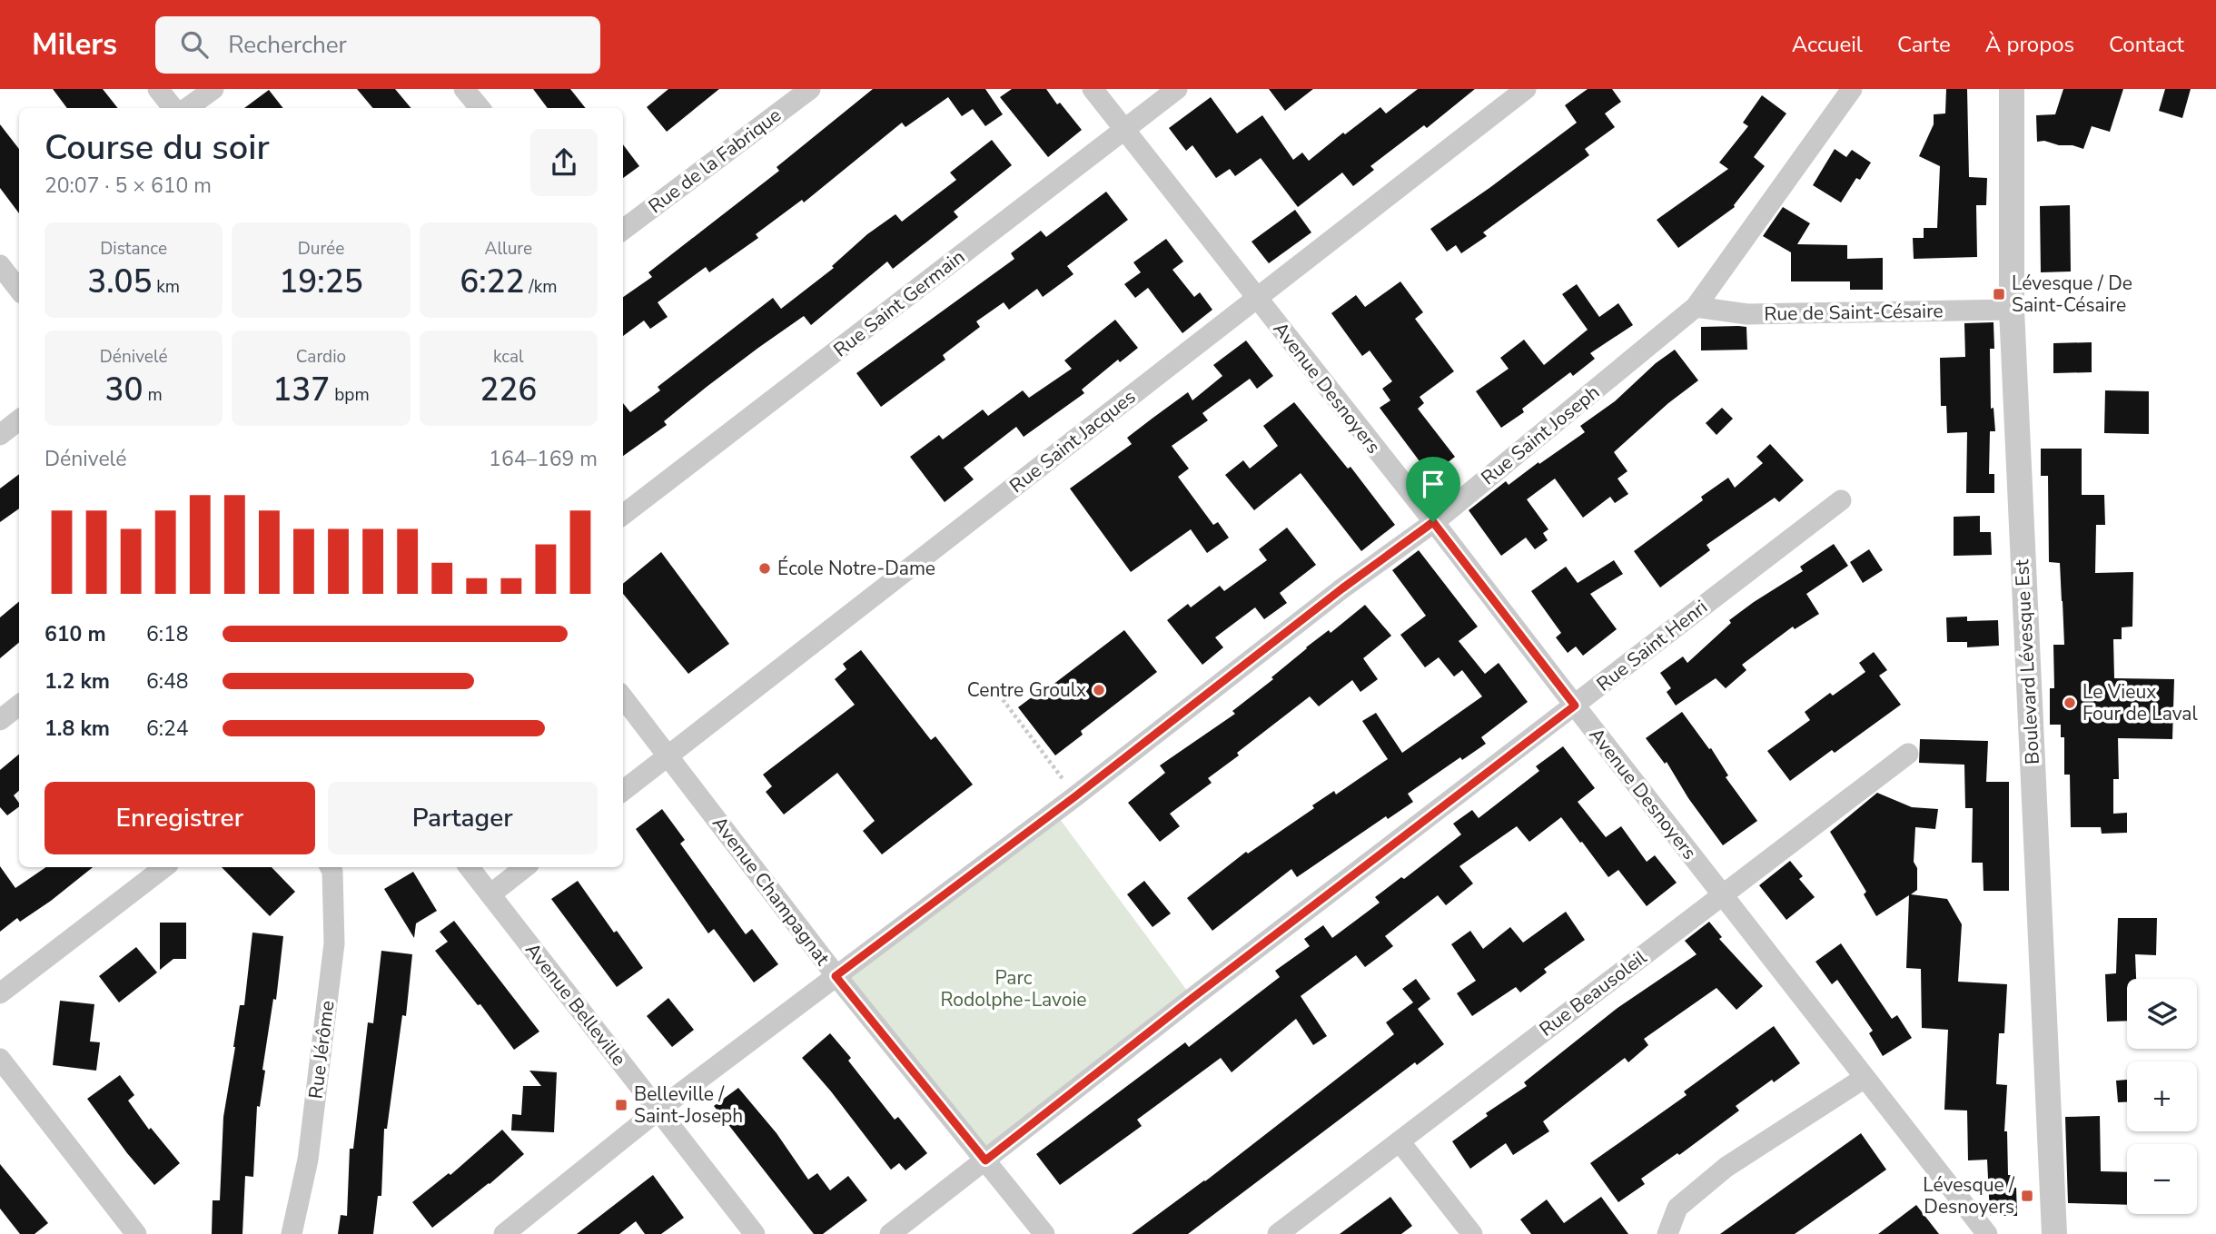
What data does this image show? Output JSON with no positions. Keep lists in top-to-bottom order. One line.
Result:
{"streets":{"street":["Rue de la Fabrique","Rue Saint Germain","Rue de Saint-Césaire","Avenue Desnoyers","Rue Saint Joseph","Rue Saint Jacques","Rue Saint Henri","Boulevard Lévesque Est","Avenue Champagnat","Rue Beausoleil","Avenue Belleville","Rue Jérôme"]},"crossings":[["Rue Saint Germain","Avenue Desnoyers"],["Rue de Saint-Césaire","Rue Saint Joseph"],["Rue de Saint-Césaire","Boulevard Lévesque Est"],["Avenue Desnoyers","Rue Saint Joseph"],["Avenue Desnoyers","Rue Saint Jacques"],["Avenue Desnoyers","Rue Saint Henri"],["Avenue Desnoyers","Rue Beausoleil"],["Rue Saint Joseph","Avenue Champagnat"],["Rue Saint Joseph","Avenue Belleville"],["Rue Saint Jacques","Avenue Champagnat"],["Rue Saint Henri","Avenue Champagnat"]],"parks":["Parc Rodolphe-Lavoie"],"places":{"transit":["Lévesque / De Saint-Césaire","Belleville / Saint-Joseph","Lévesque / Desnoyers"],"other":["École Notre-Dame","Centre Groulx","Le Vieux Four de Laval"]},"page":{"header":"Milers","search":"Rechercher","nav":["Accueil","Carte","À propos","Contact"],"heading":["Course du soir","20:07 · 5 × 610 m"],"stats":[["Distance","3.05 km"],["Durée","19:25"],["Allure","6:22 /km"],["Dénivelé","30 m"],["Cardio","137 bpm"],["kcal","226"]],"chart":["Dénivelé","164–169 m"],"list":[{"name":"610 m","note":"6:18"},{"name":"1.2 km","note":"6:48"},{"name":"1.8 km","note":"6:24"}],"buttons":["Enregistrer","Partager"],"map_buttons":["+","−"]}}
